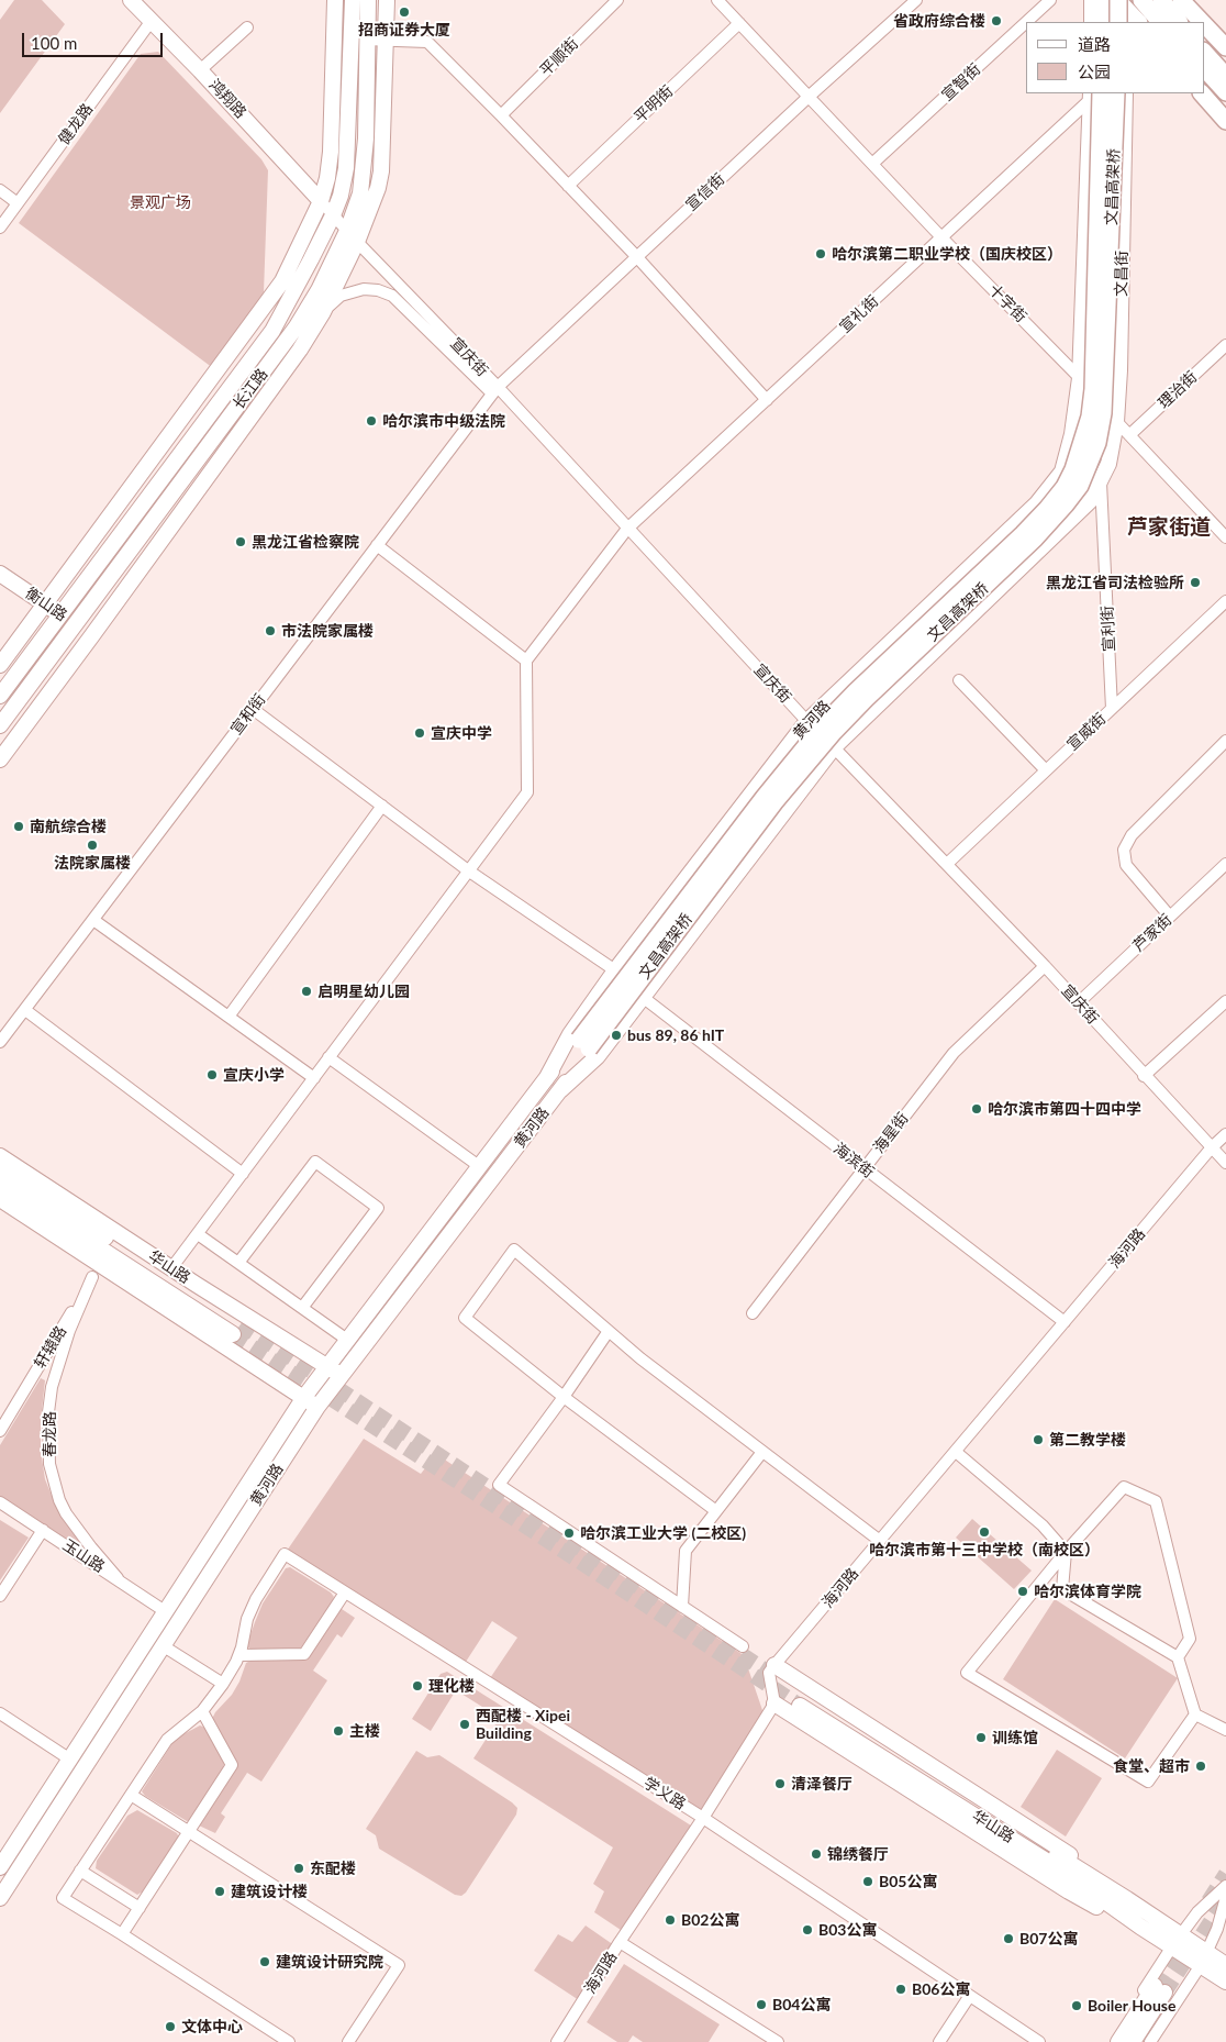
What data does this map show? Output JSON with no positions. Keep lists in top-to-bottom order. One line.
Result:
{"streets":{"highway":["文昌高架桥"],"main road":["鸿翔路","文昌街","长江路","衡山路","黄河路","华山路"],"street":["平顺街","宣智街","平明街","健龙路","宣信街","十字街","宣礼街","宣庆街","理治街","宣利街","宣和街","宣威街","芦家街","海星街","海滨街","海河路","轩辕路","春龙路","玉山路","学义路"]},"crossings":[["宣智街","十字街"],["鸿翔路","健龙路"],["鸿翔路","宣庆街"],["平明街","十字街"],["文昌高架桥","宣礼街"],["文昌高架桥","黄河路"],["宣信街","十字街"],["宣信街","宣庆街"],["宣信街","宣和街"],["文昌街","十字街"],["文昌街","黄河路"],["十字街","宣礼街"],["十字街","理治街"],["十字街","黄河路"],["宣礼街","宣庆街"],["宣庆街","长江路"],["宣庆街","宣和街"],["宣庆街","黄河路"],["宣庆街","宣威街"],["宣庆街","芦家街"],["宣庆街","海星街"],["宣庆街","海河路"],["长江路","衡山路"],["宣利街","黄河路"],["宣利街","宣威街"],["黄河路","海滨街"],["黄河路","华山路"],["黄河路","玉山路"],["海星街","海滨街"],["海滨街","海河路"],["海河路","华山路"],["海河路","学义路"],["轩辕路","春龙路"],["春龙路","玉山路"]],"districts":["芦家街道"],"parks":["景观广场"],"places":["招商证券大厦","省政府综合楼","哈尔滨第二职业学校（国庆校区）","哈尔滨市中级法院","黑龙江省检察院","黑龙江省司法检验所","市法院家属楼","宣庆中学","南航综合楼","法院家属楼","启明星幼儿园","bus 89, 86 hIT","宣庆小学","哈尔滨市第四十四中学","第二教学楼","哈尔滨市第十三中学校（南校区）","哈尔滨工业大学 (二校区)","哈尔滨体育学院","理化楼","西配楼 - Xipei Building","主楼","训练馆","食堂、超市","清泽餐厅","锦绣餐厅","东配楼","B05公寓","建筑设计楼","B02公寓","B03公寓","B07公寓","建筑设计研究院","B06公寓","B04公寓","Boiler House","文体中心"],"legend":["道路","公园"],"scale_bar":"100 m"}
